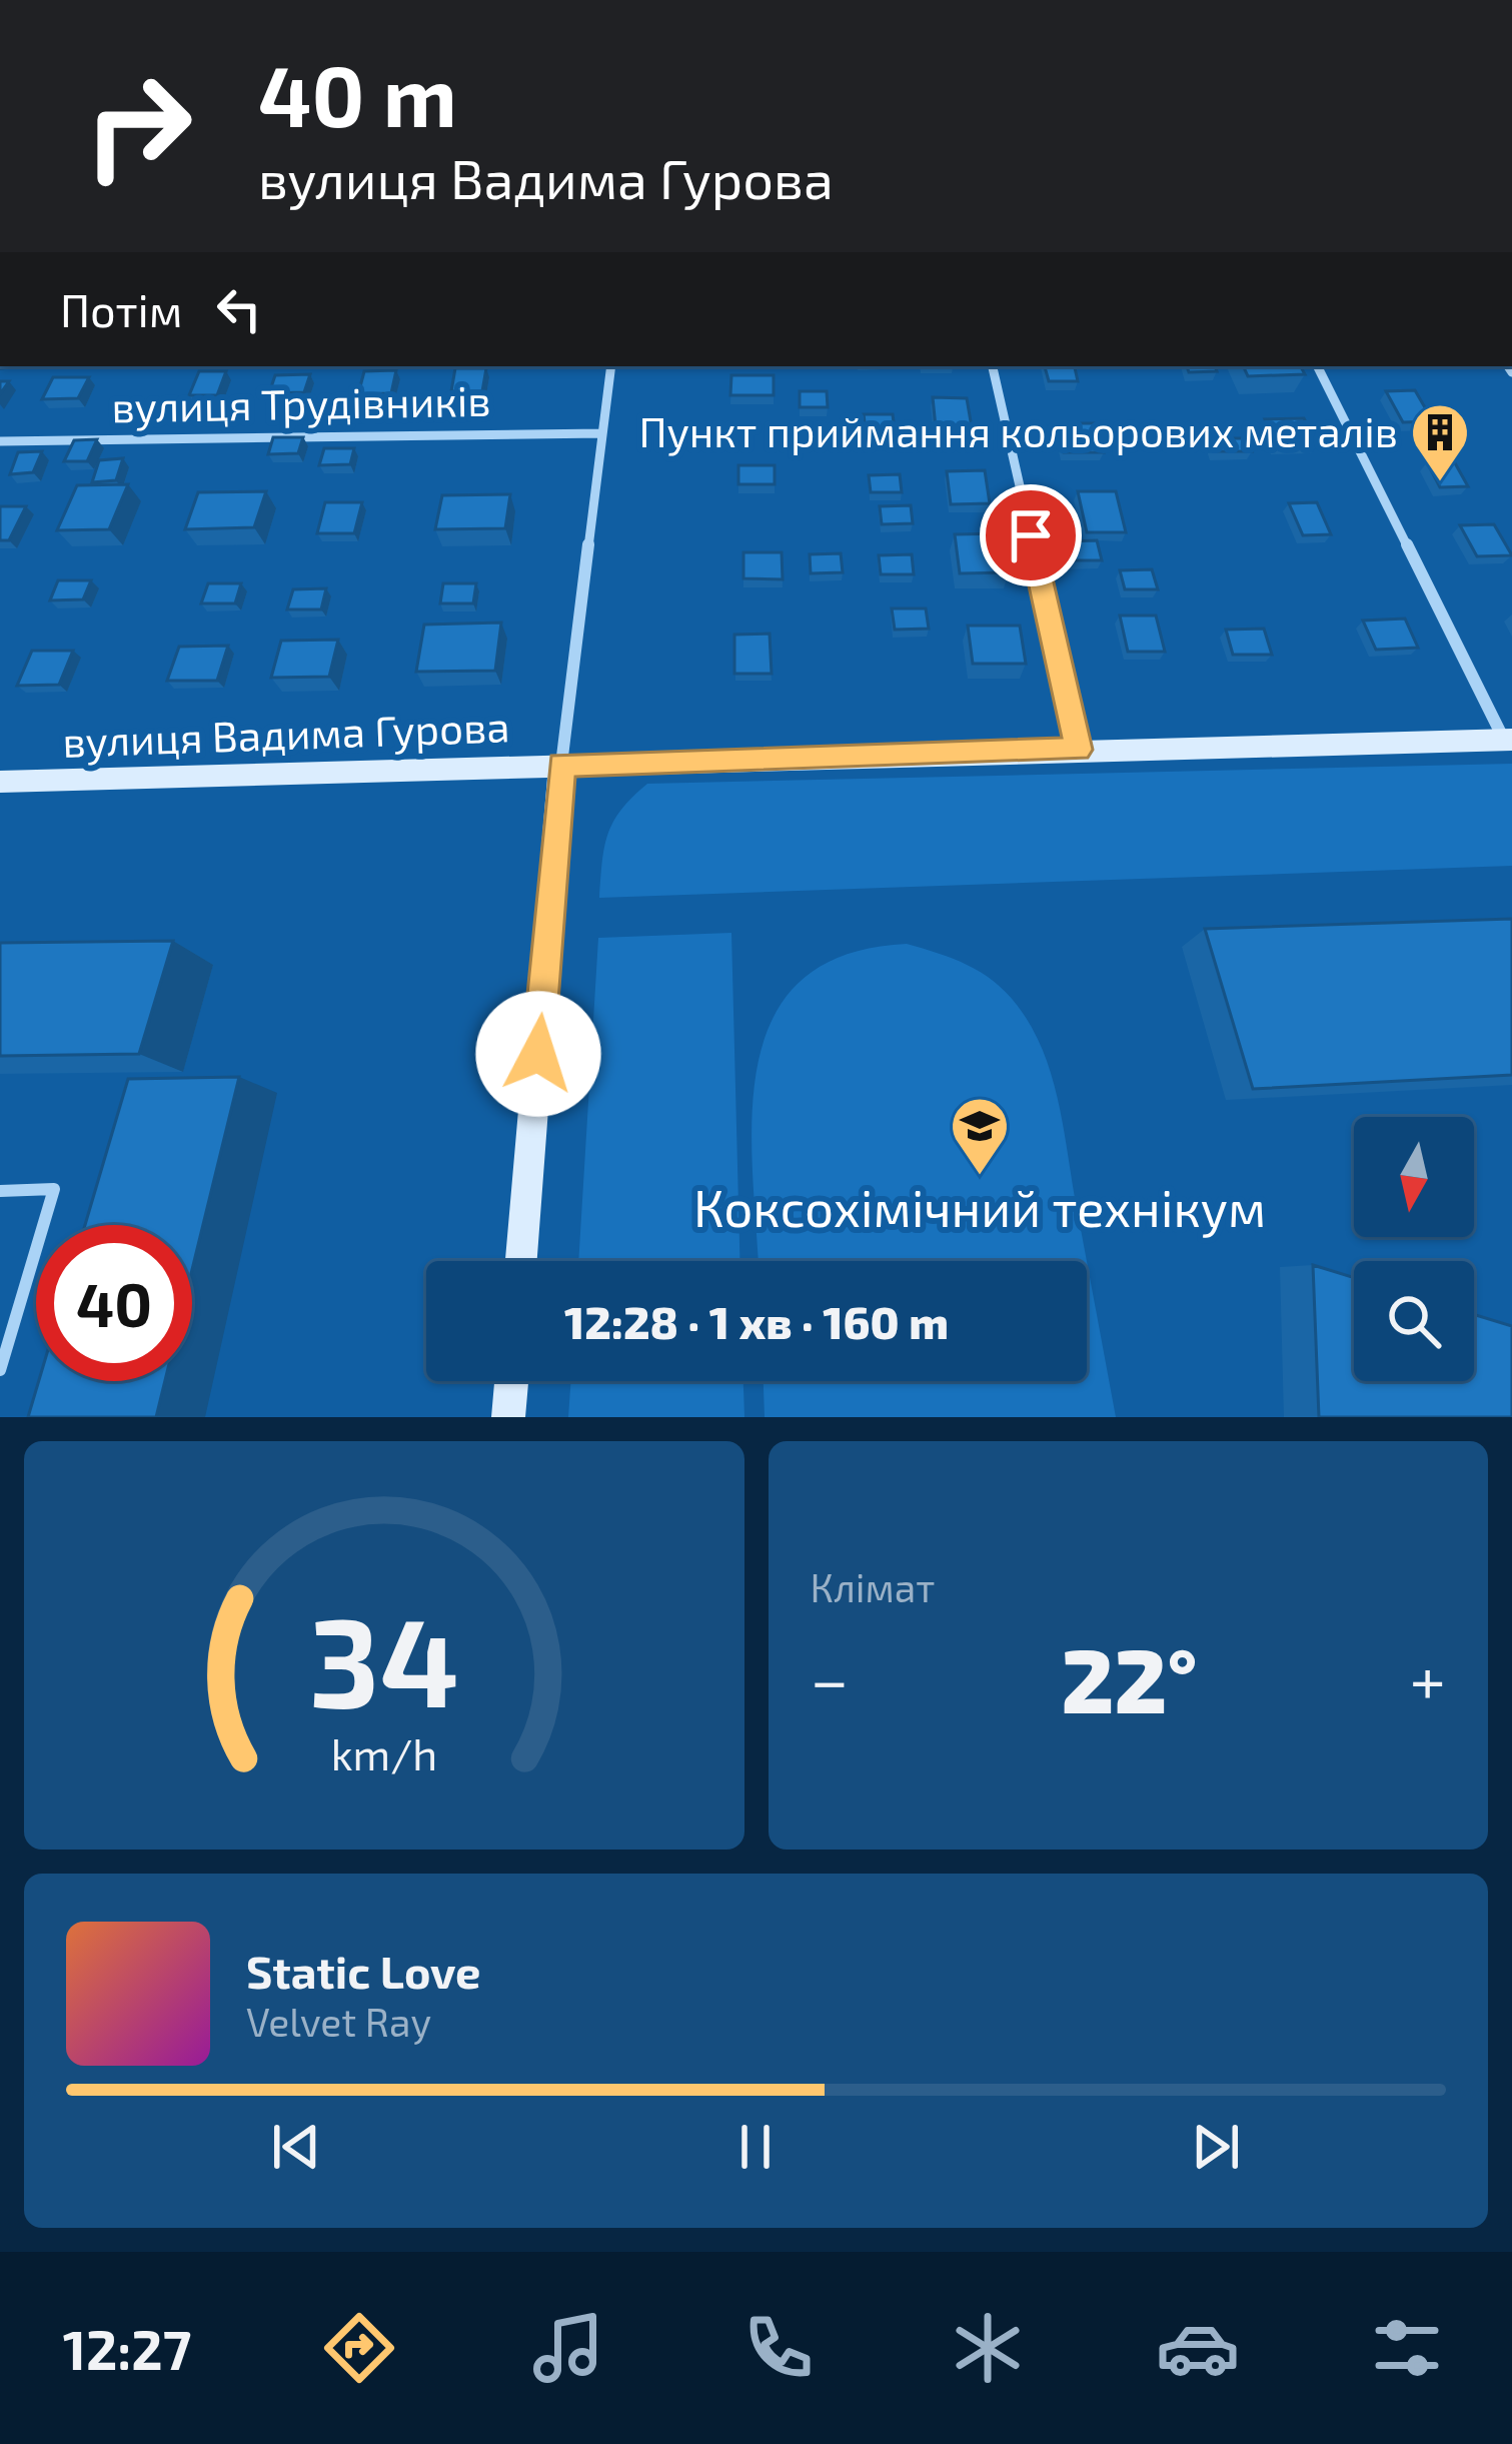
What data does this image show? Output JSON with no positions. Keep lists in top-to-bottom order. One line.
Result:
{"streets":{"street":["вулиця Трудівників","вулиця Вадима Гурова"]},"places":{"building":["Пункт приймання кольорових металів"],"school or university":["Коксохімічний технікум"]},"north":"bottom","page":{"turn":["40 m","вулиця Вадима Гурова"],"then":"Потім","limit":"40","trip":"12:28 · 1 хв · 160 m","tile":"Клімат","heat":["−","22°","+"],"song":["Static Love","Velvet Ray"],"tabs":"12:27","gauge":["34","km/h"]}}
